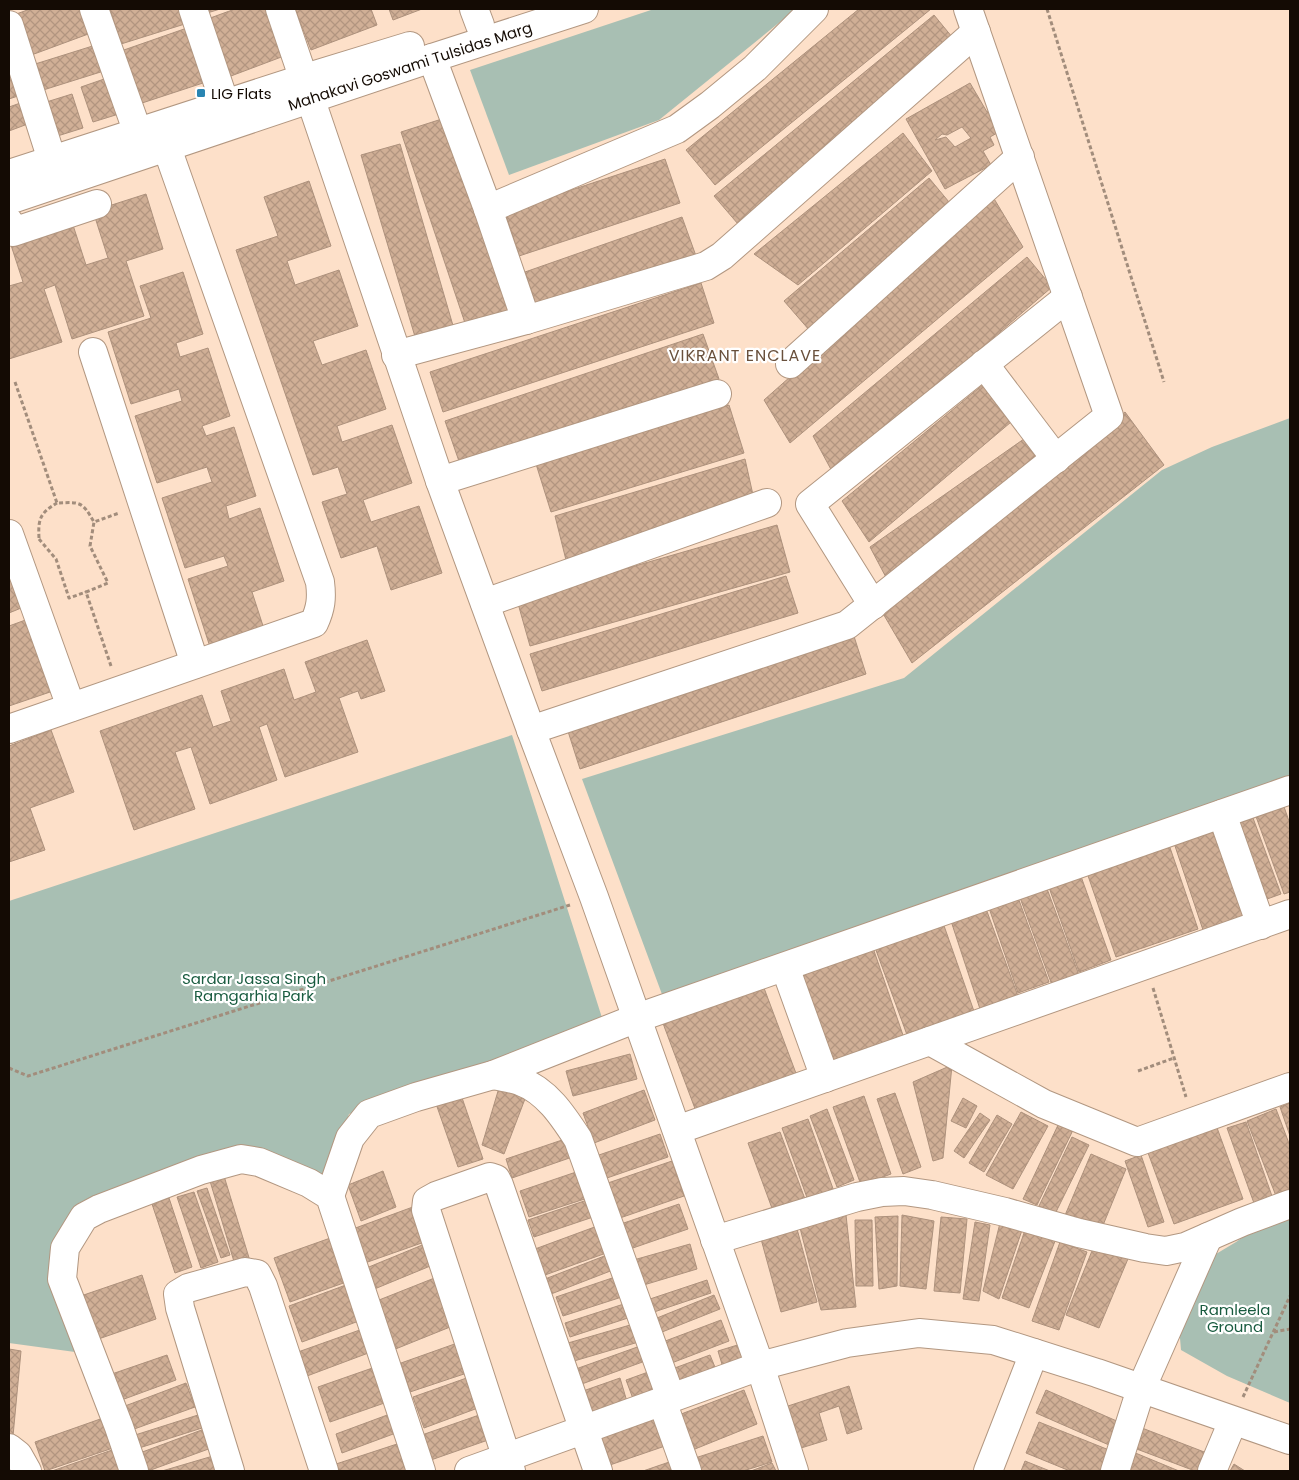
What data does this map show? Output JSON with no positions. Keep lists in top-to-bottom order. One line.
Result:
{"streets":{"street":["Mahakavi Goswami Tulsidas Marg"]},"districts":["VIKRANT ENCLAVE"],"parks":["Sardar Jassa Singh Ramgarhia Park","Ramleela Ground"],"places":{"transit":["LIG Flats"]}}
